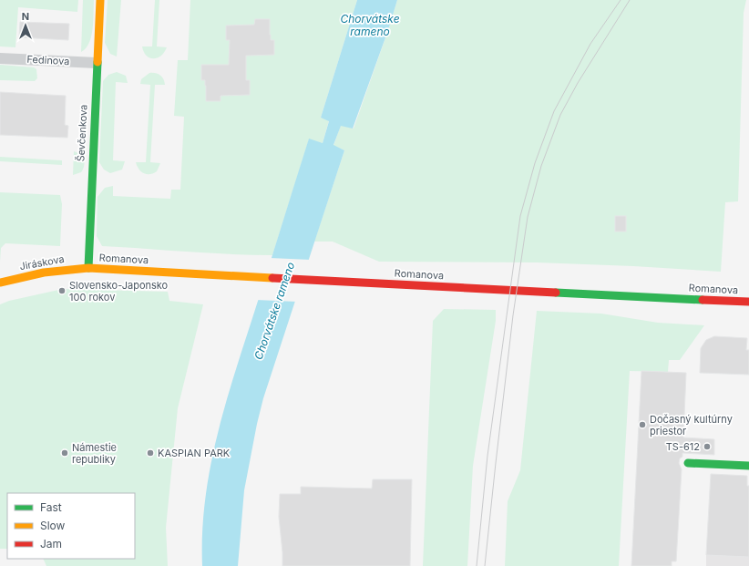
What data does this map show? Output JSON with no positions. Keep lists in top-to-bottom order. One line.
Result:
{"streets":{"street":["Fedinova","Ševčenkova","Romanova","Jiráskova"]},"crossings":[["Fedinova","Ševčenkova"],["Ševčenkova","Romanova"],["Ševčenkova","Jiráskova"],["Romanova","Jiráskova"]],"water":["Chorvátske rameno"],"places":["Slovensko-Japonsko 100 rokov","Dočasný kultúrny priestor","TS-612","Námestie republiky","KASPIAN PARK"],"legend":["Fast","Slow","Jam"],"north":"top"}
